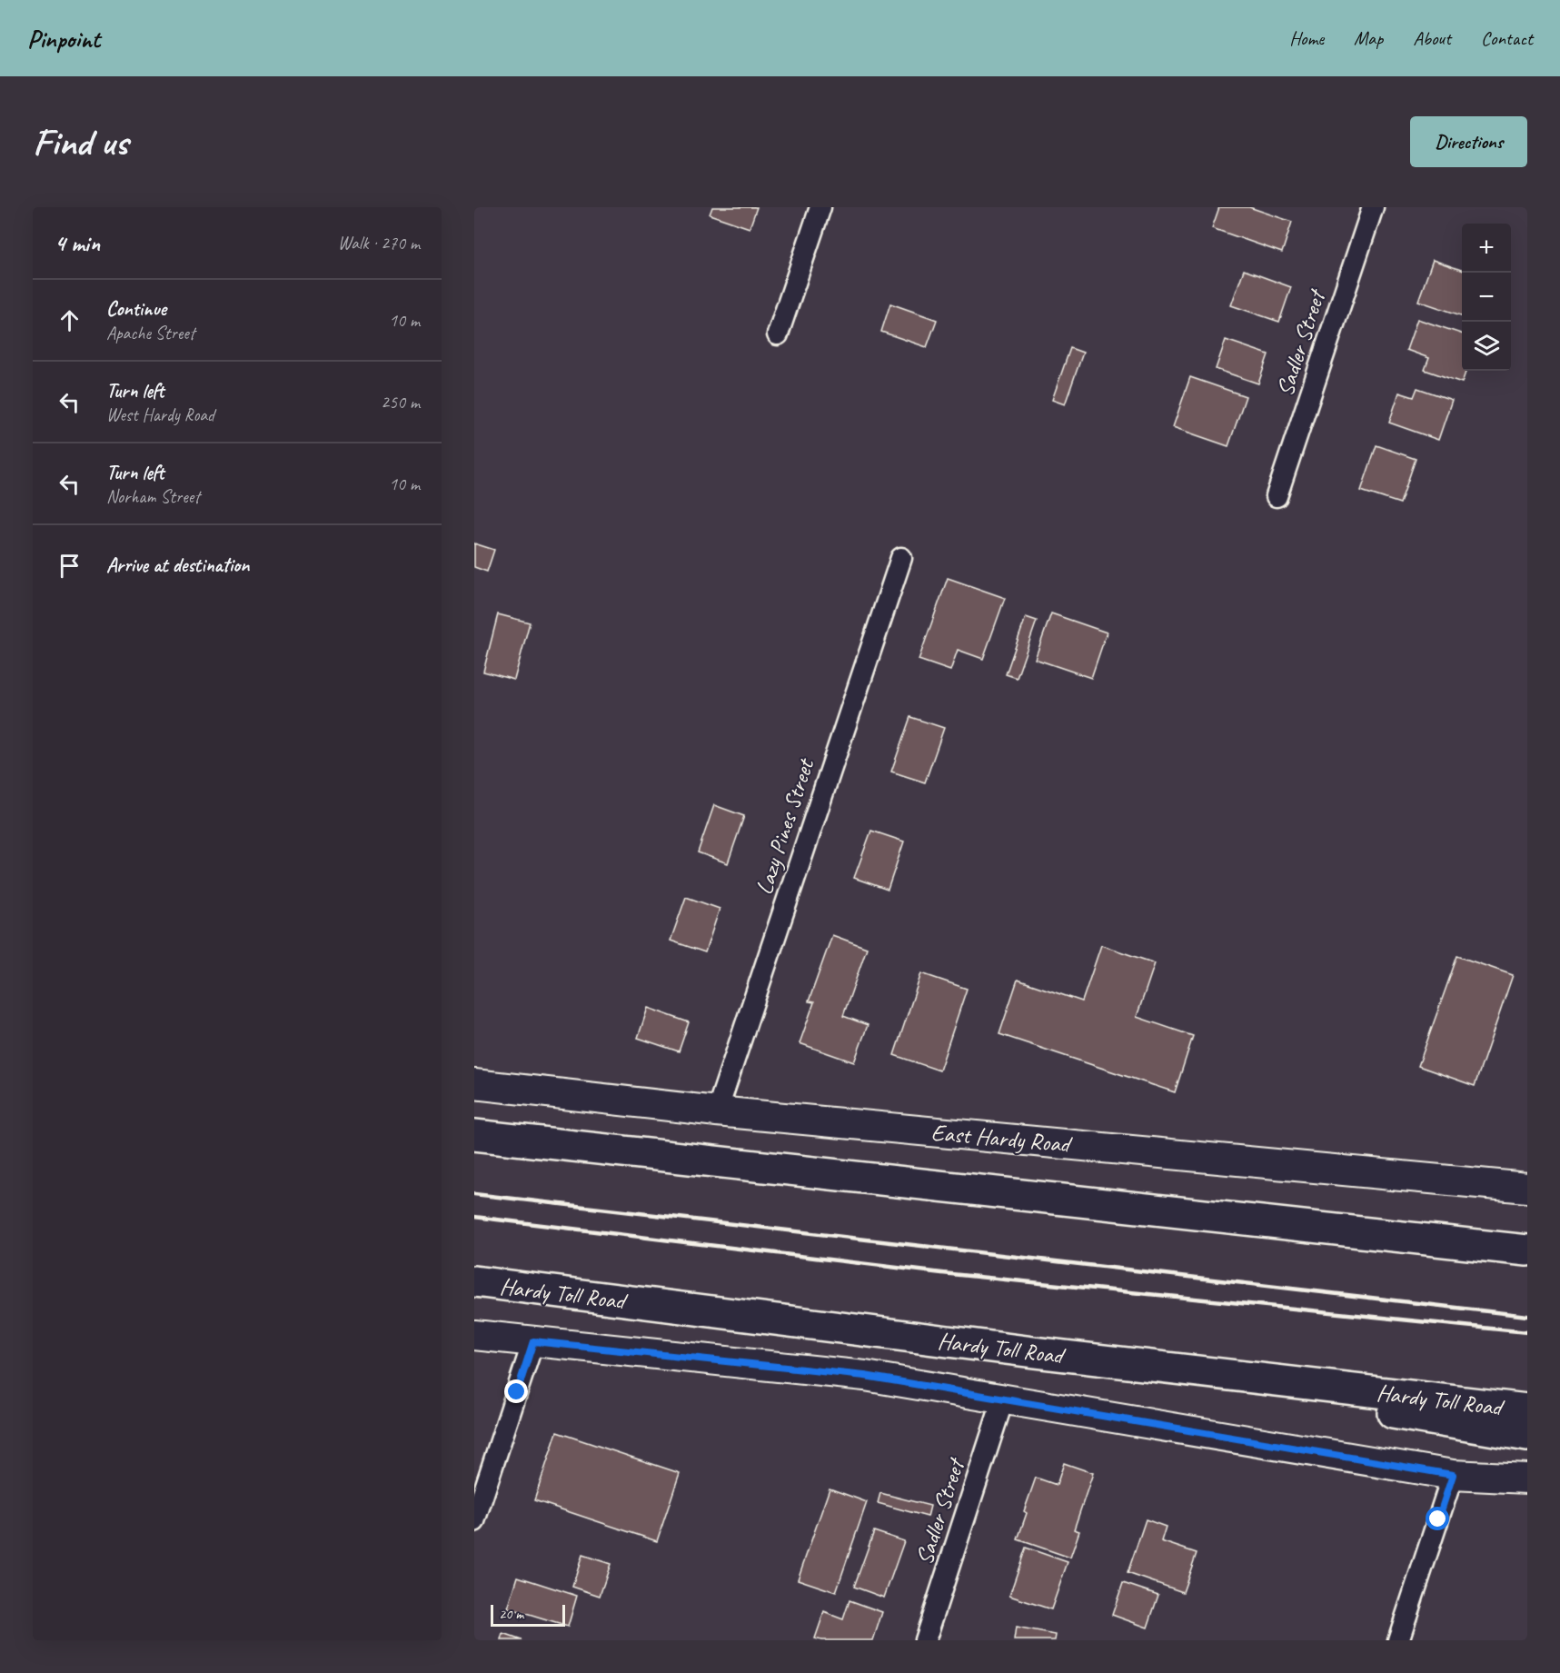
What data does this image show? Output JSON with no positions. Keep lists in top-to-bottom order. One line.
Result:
{"streets":{"highway":["Hardy Toll Road"],"main road":["East Hardy Road"],"street":["Sadler Street","Lazy Pines Street"]},"crossings":[["Lazy Pines Street","East Hardy Road"]],"scale_bar":"20 m","page":{"header":"Pinpoint","nav":["Home","Map","About","Contact"],"buttons":"Directions","title":"Find us","heading":["4 min","Walk · 270 m"],"map_buttons":["+","−"],"list":[["Continue","Apache Street","10 m"],["Turn left","West Hardy Road","250 m"],["Turn left","Norham Street","10 m"],"Arrive at destination"],"scale":"20 m"}}
